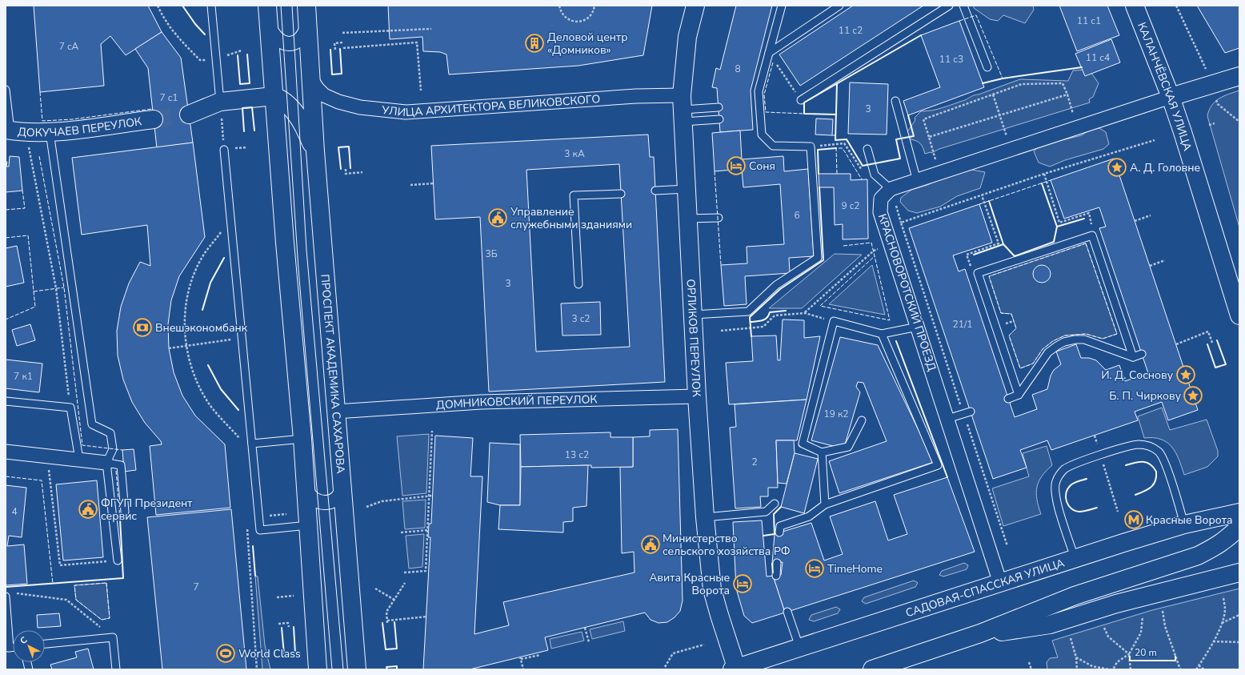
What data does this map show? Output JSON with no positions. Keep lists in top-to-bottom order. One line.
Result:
{"streets":{"main road":["КАЛАНЧЁВСКАЯ УЛИЦА","ДОКУЧАЕВ ПЕРЕУЛОК","ОРЛИКОВ ПЕРЕУЛОК","ПРОСПЕКТ АКАДЕМИКА САХАРОВА","САДОВАЯ-СПАССКАЯ УЛИЦА"],"street":["УЛИЦА АРХИТЕКТОРА ВЕЛИКОВСКОГО","КРАСНОВОРОТСКИЙ ПРОЕЗД","ДОМНИКОВСКИЙ ПЕРЕУЛОК"]},"crossings":[["УЛИЦА АРХИТЕКТОРА ВЕЛИКОВСКОГО","ОРЛИКОВ ПЕРЕУЛОК"],["УЛИЦА АРХИТЕКТОРА ВЕЛИКОВСКОГО","ПРОСПЕКТ АКАДЕМИКА САХАРОВА"],["КРАСНОВОРОТСКИЙ ПРОЕЗД","САДОВАЯ-СПАССКАЯ УЛИЦА"],["ОРЛИКОВ ПЕРЕУЛОК","ДОМНИКОВСКИЙ ПЕРЕУЛОК"],["ОРЛИКОВ ПЕРЕУЛОК","САДОВАЯ-СПАССКАЯ УЛИЦА"],["ПРОСПЕКТ АКАДЕМИКА САХАРОВА","ДОМНИКОВСКИЙ ПЕРЕУЛОК"]],"places":{"building":["Деловой центр «Домников»"],"hotel":["Соня","TimeHome","Авита Красные Ворота"],"place":["А. Д. Головне","И. Д. Соснову","Б. П. Чиркову"],"public building":["Управление служебными зданиями","ФГУП Президент сервис","Министерство сельского хозяйства РФ"],"bank":["Внешэкономбанк"],"metro station":["Красные Ворота"],"sports":["World Class"]},"house_numbers":["11 с1","11 с2","7 сА","11 с4","11 с3","8","7 с1","3","3 кА","9 с2","6","3Б","3","3 с2","21/1","7 к1","19 к2","13 с2","2","4","7"],"scale_bar":"20 m","north":"top left"}
